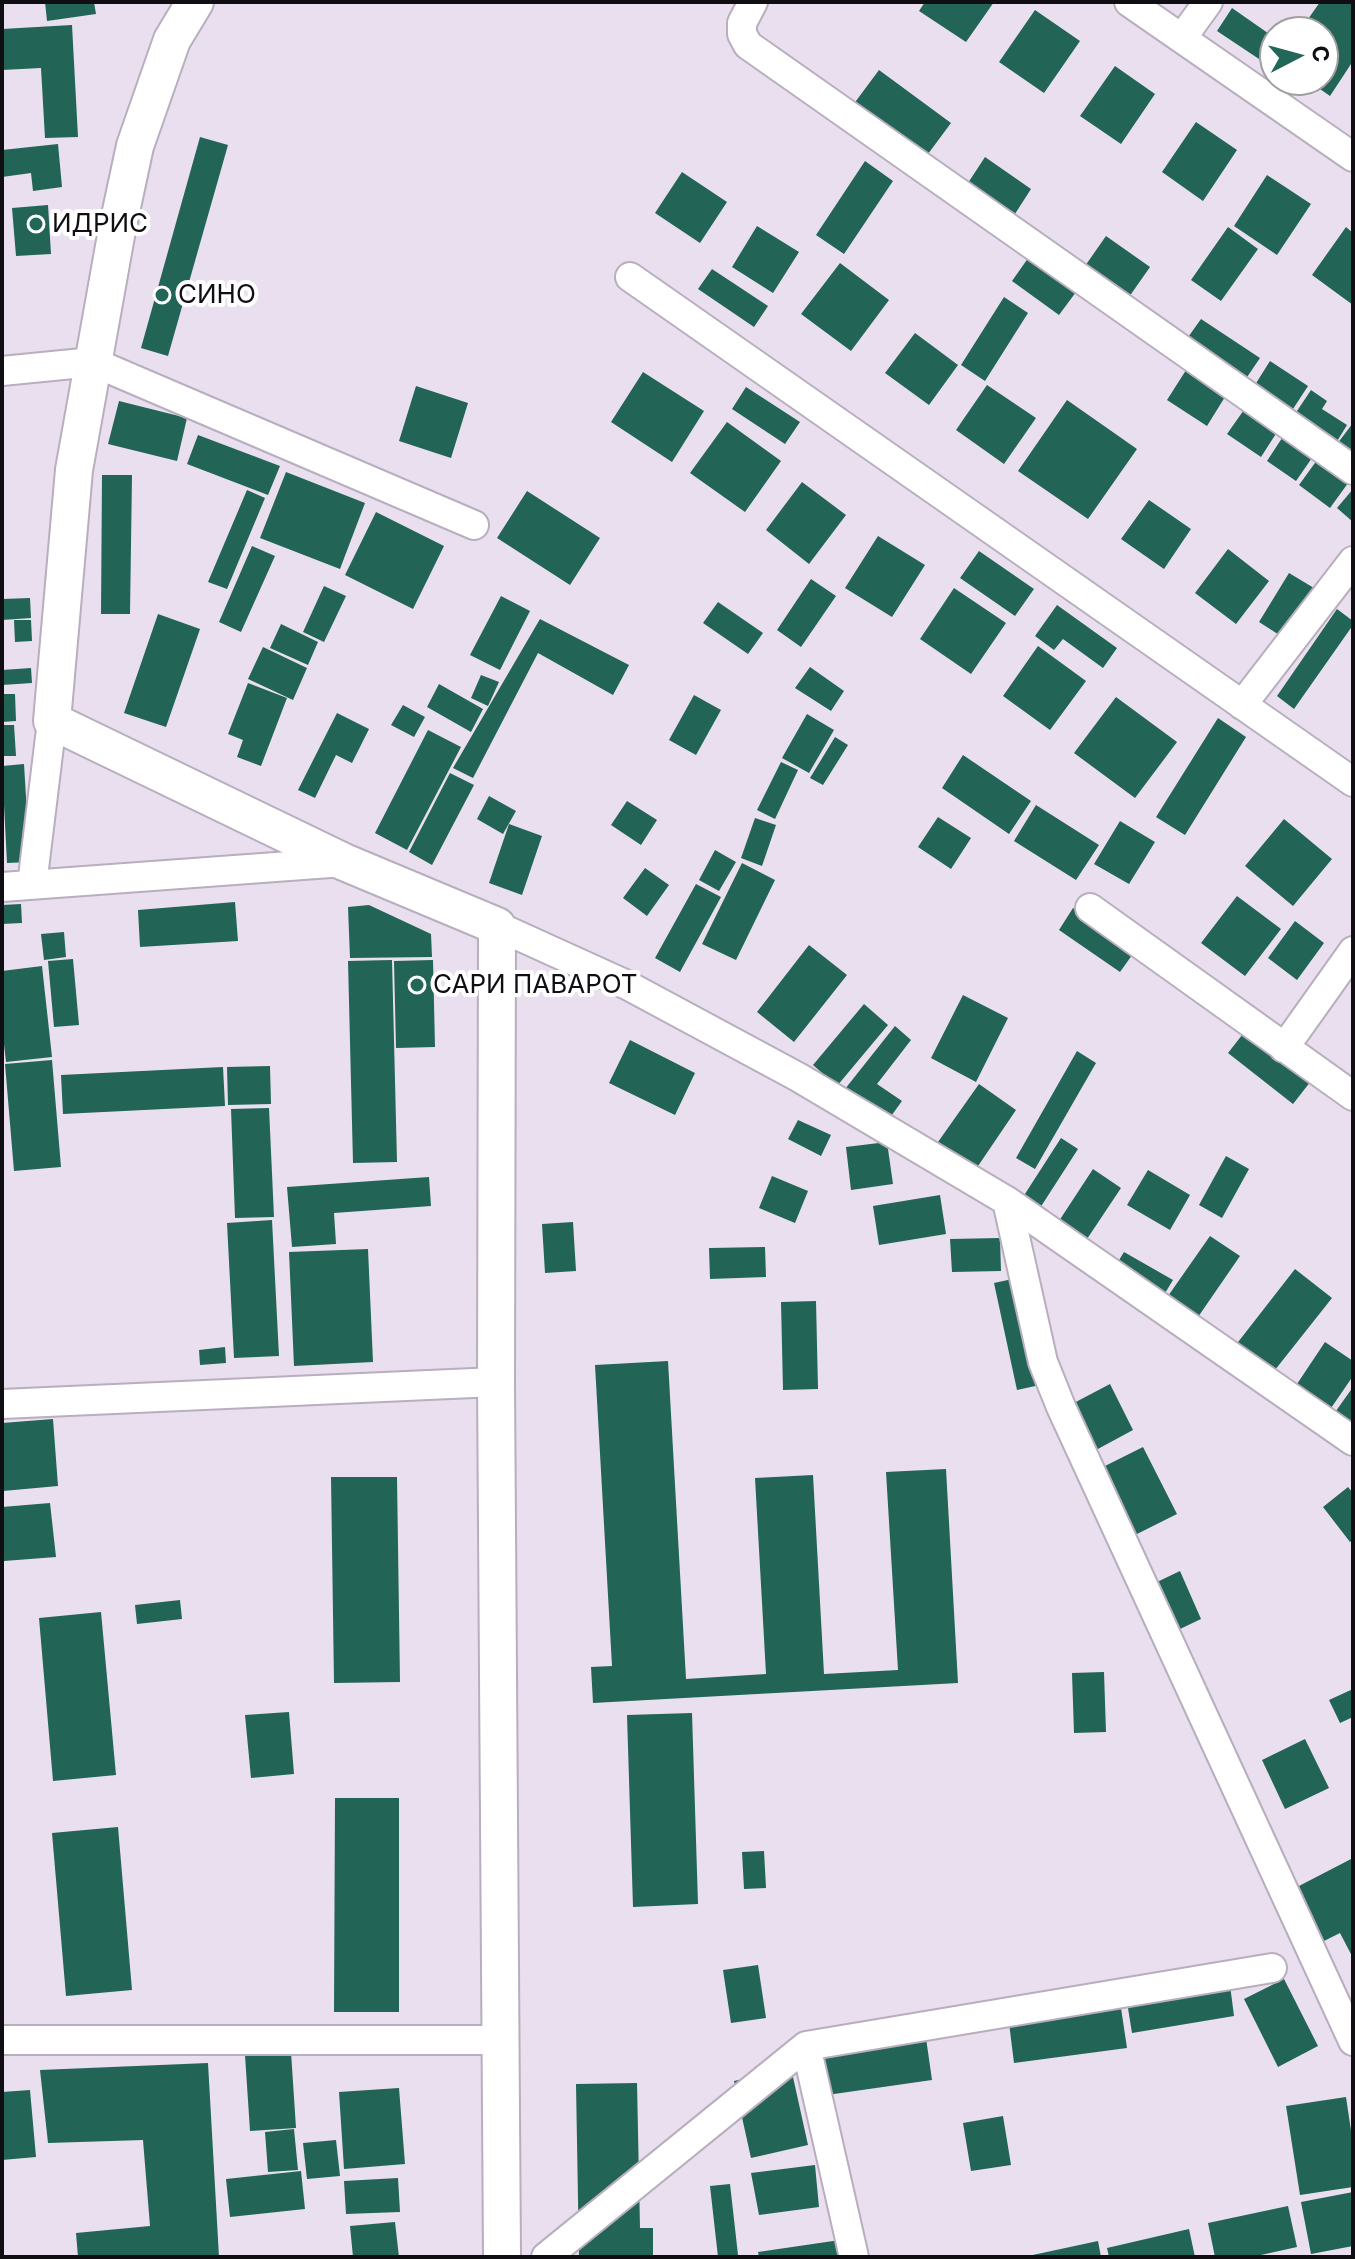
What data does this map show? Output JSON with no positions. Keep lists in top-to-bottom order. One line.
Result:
{"places":["ИДРИС","СИНО","САРИ ПАВАРОТ"],"north":"right"}
